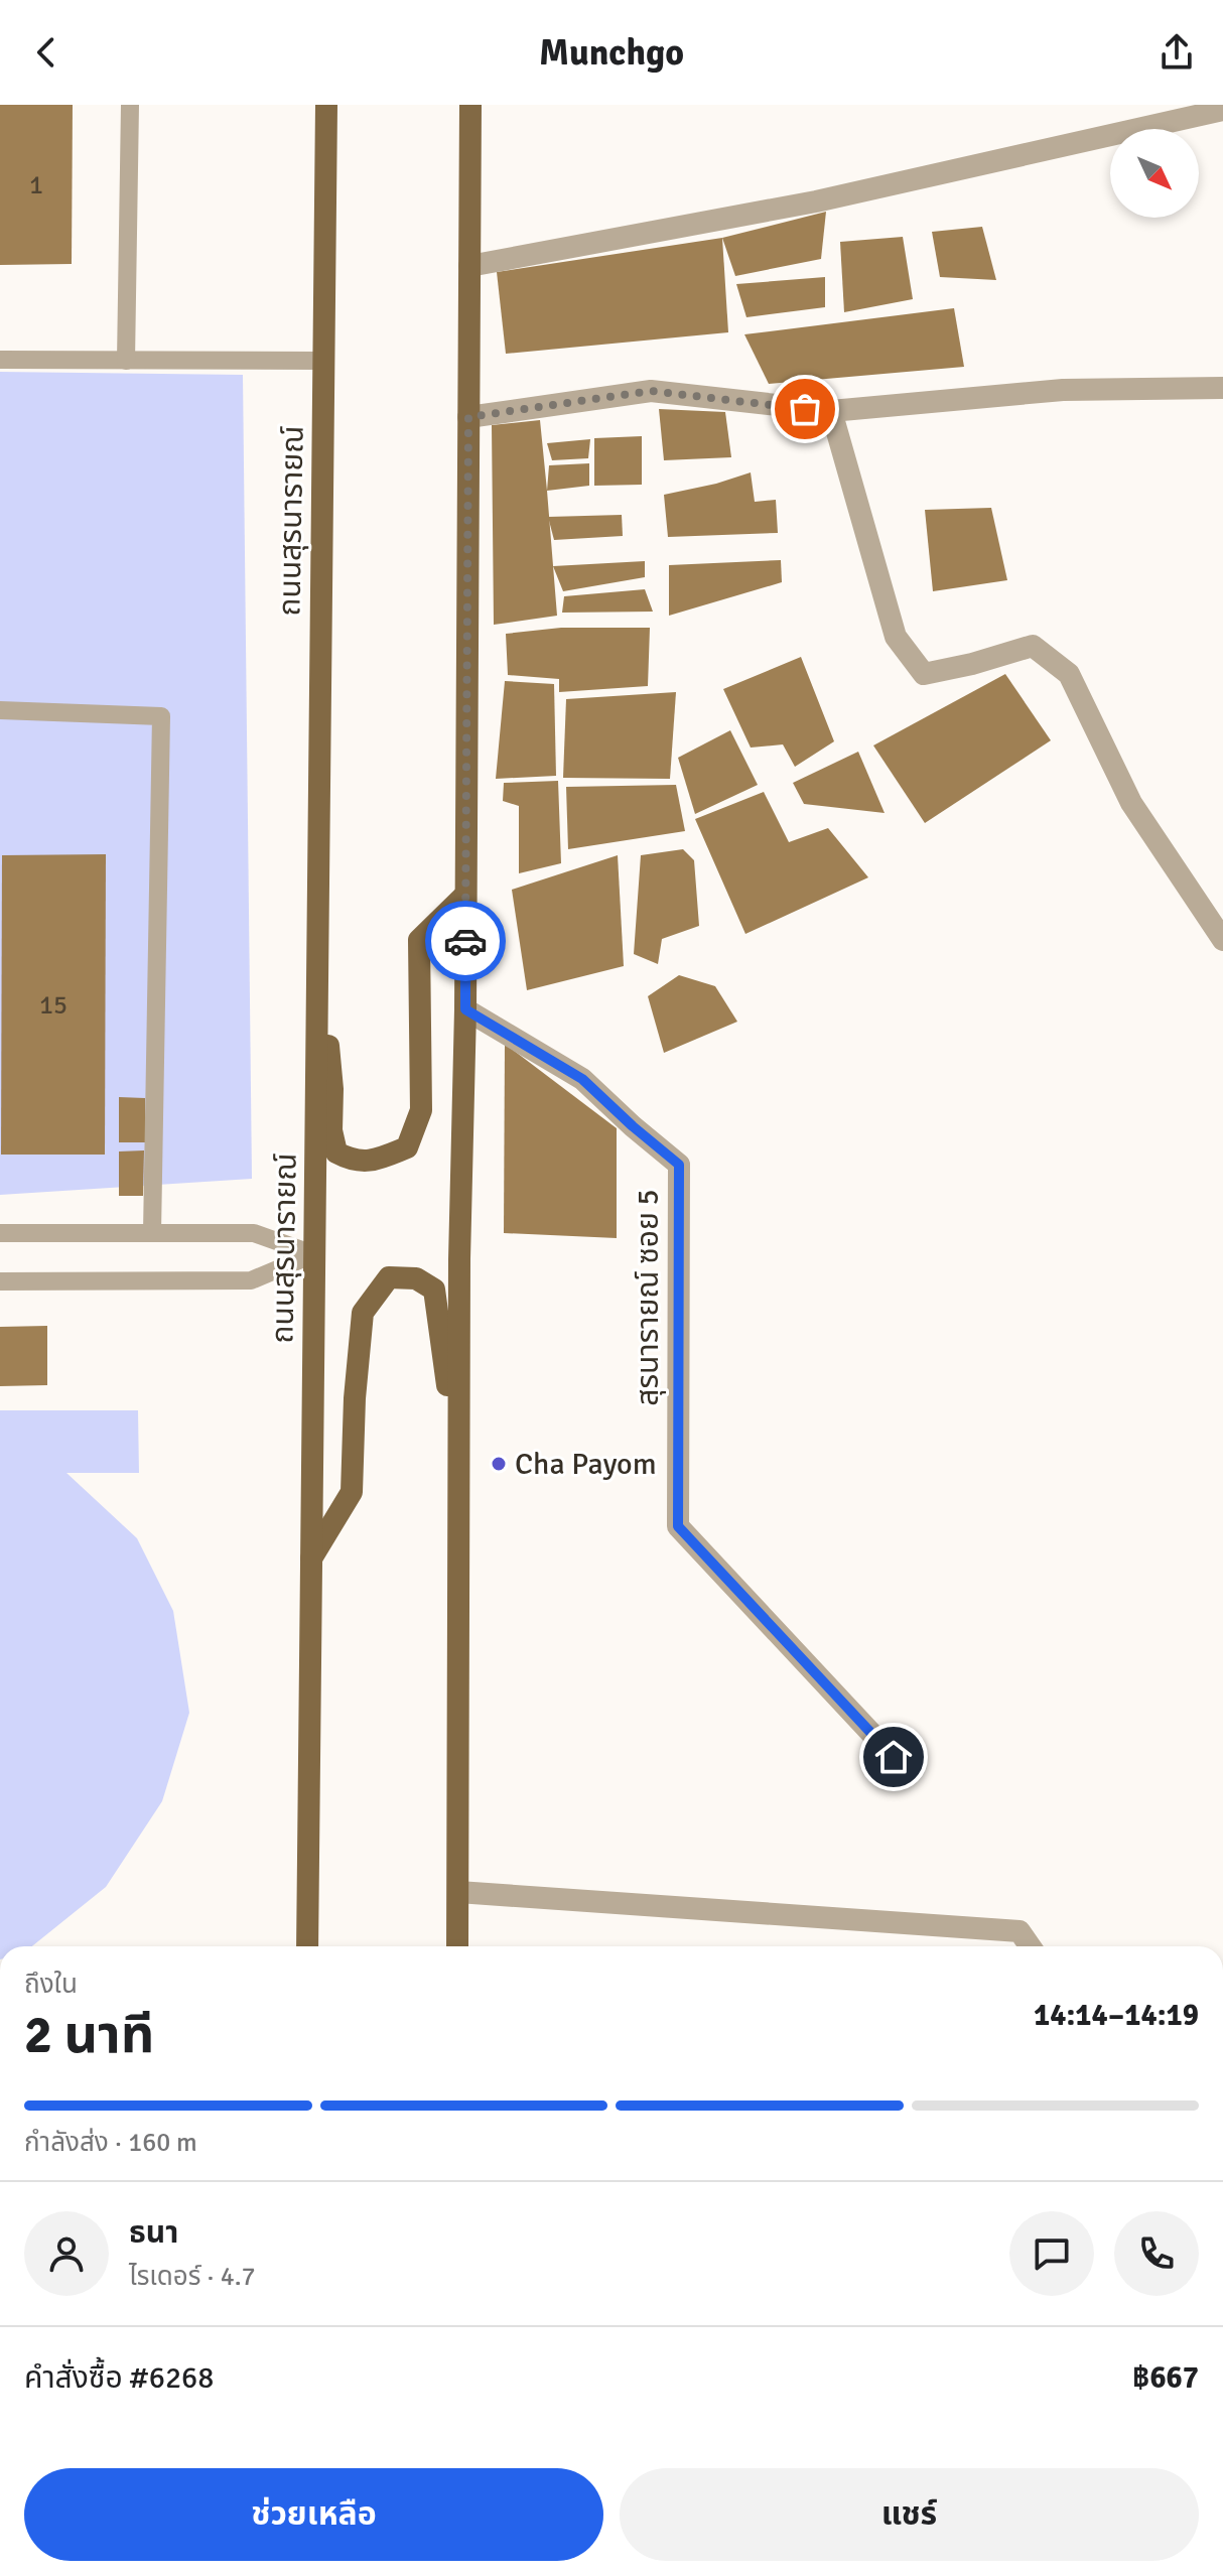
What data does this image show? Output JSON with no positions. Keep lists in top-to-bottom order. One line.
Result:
{"streets":{"main road":["ถนนสุรนารายณ์"],"street":["สุรนารายณ์ ซอย 5"]},"places":["Cha Payom"],"house_numbers":["1","15"],"north":"bottom right","page":{"header":"Munchgo","heading":["2 นาที","ถึงใน","14:14–14:19"],"panel":["ธนา","ไรเดอร์ · 4.7","คำสั่งซื้อ #6268","฿667"],"bar":"กำลังส่ง · 160 m","buttons":["ช่วยเหลือ","แชร์"]}}
